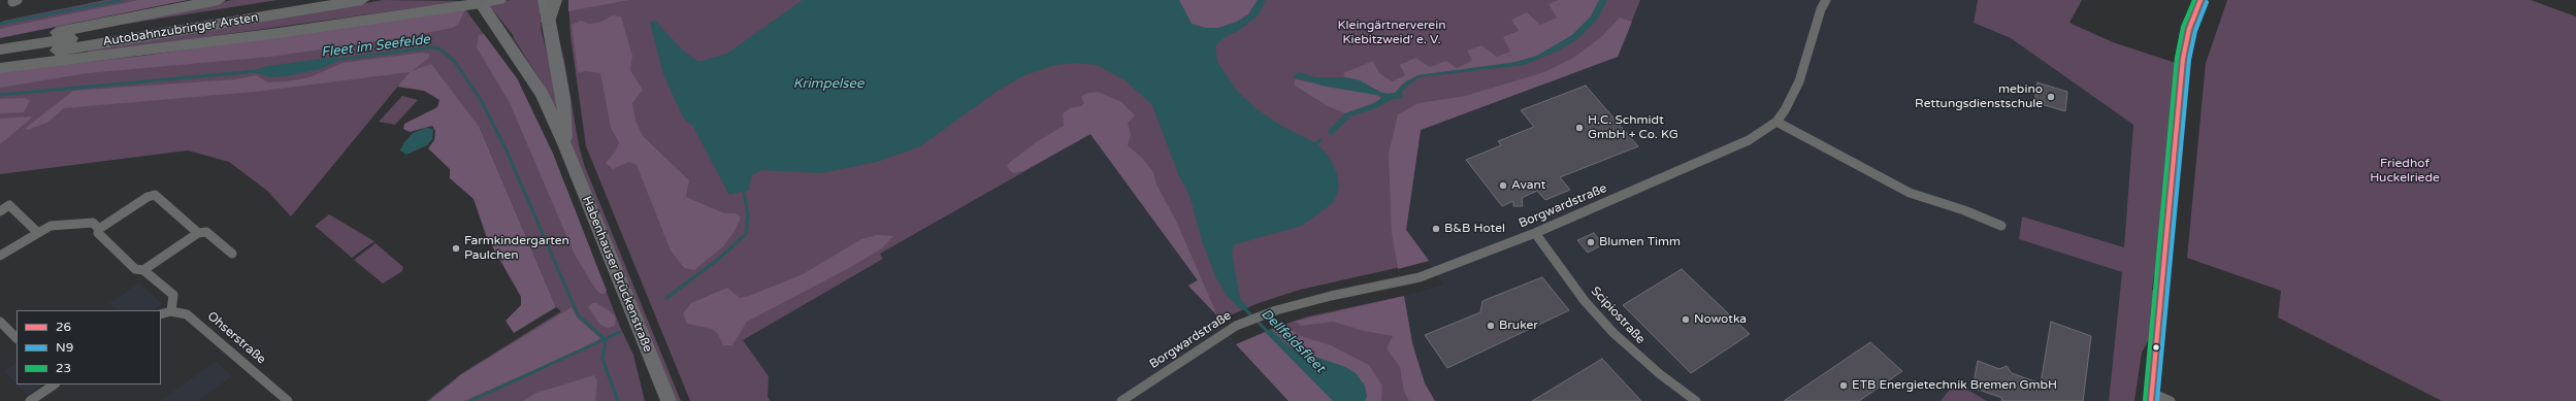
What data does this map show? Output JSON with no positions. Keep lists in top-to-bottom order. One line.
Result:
{"streets":{"highway":["Autobahnzubringer Arsten"],"main road":["Habenhauser Brückenstraße"],"street":["Borgwardstraße","Scipiostraße","Ohserstraße"]},"crossings":[["Borgwardstraße","Scipiostraße"]],"water":["Fleet im Seefelde","Krimpelsee","Dellfeldsfleet"],"parks":["Kleingärtnerverein Kiebitzweid' e. V.","Friedhof Huckelriede"],"places":["mebino Rettungsdienstschule","H.C. Schmidt GmbH + Co. KG","Avant","B&B Hotel","Blumen Timm","Farmkindergarten Paulchen","Nowotka","Bruker","ETB Energietechnik Bremen GmbH"],"lines":["transit line 26","transit line 23","transit line N9"],"legend":["26","N9","23"]}
